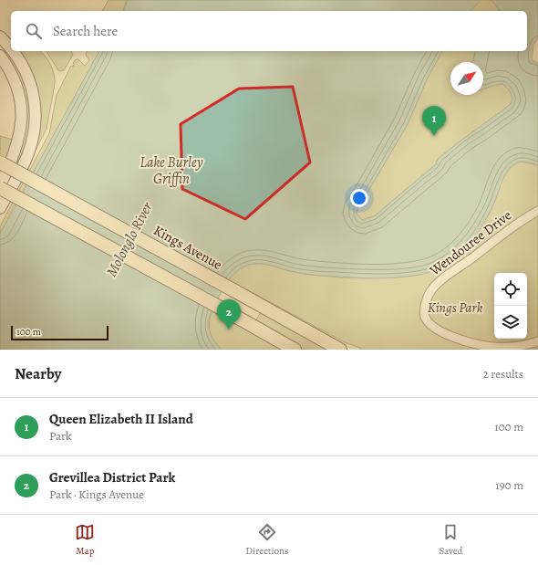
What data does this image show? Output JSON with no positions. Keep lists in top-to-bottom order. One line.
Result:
{"streets":{"main road":["Kings Avenue"],"street":["Wendouree Drive"]},"water":["Lake Burley Griffin","Molonglo River"],"parks":["Kings Park"],"scale_bar":"100 m","north":"top right","page":{"search":"Search here","pins":["1","2"],"scale":"100 m","heading":["Nearby","2 results"],"list":[{"mark":"1","name":"Queen Elizabeth II Island","note":"Park","value":"100 m"},{"mark":"2","name":"Grevillea District Park","note":"Park · Kings Avenue","value":"190 m"}],"nav":["Map","Directions","Saved"]}}
